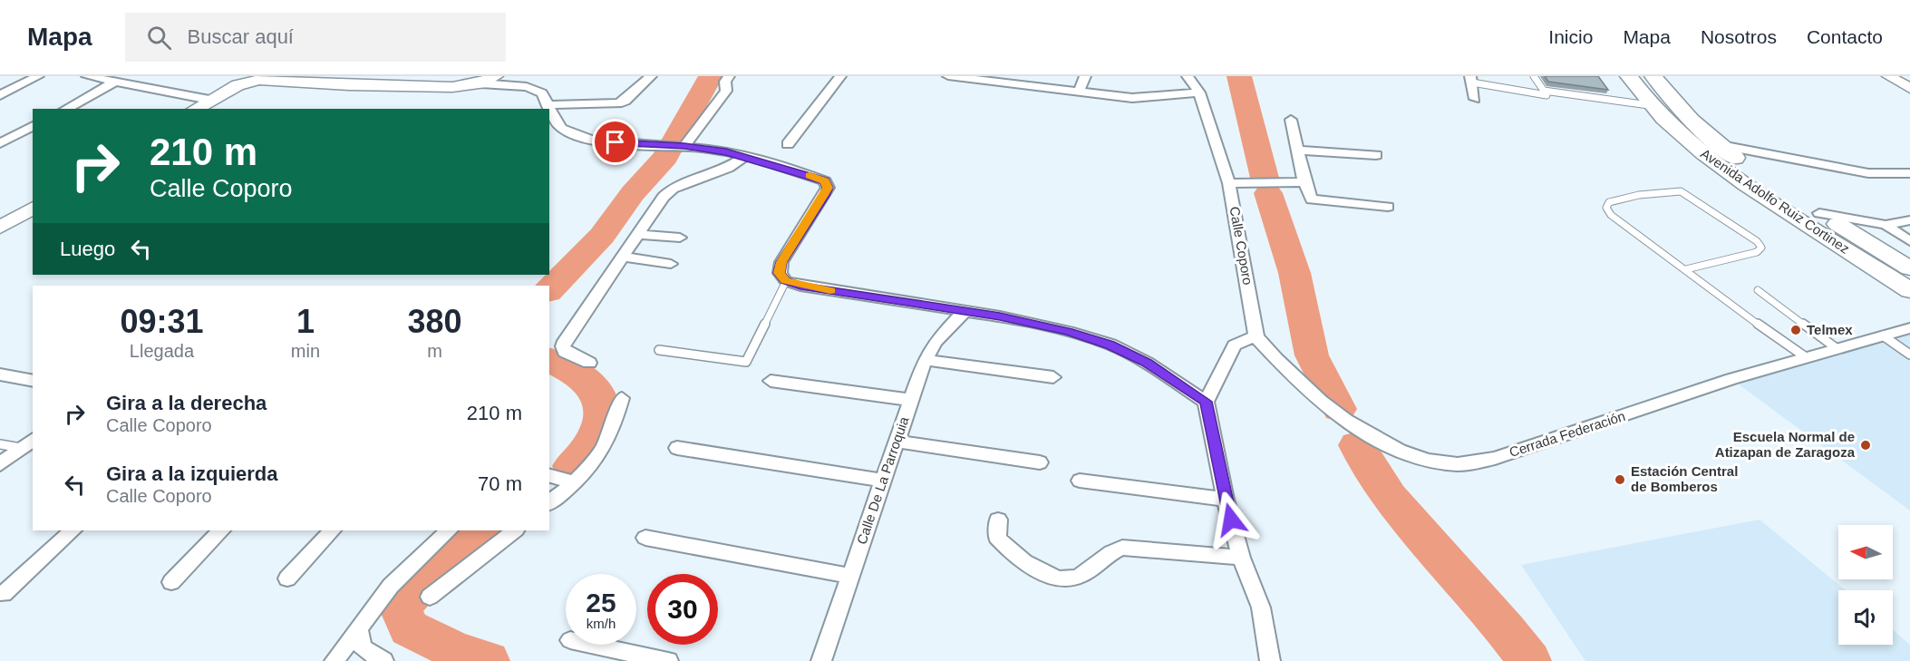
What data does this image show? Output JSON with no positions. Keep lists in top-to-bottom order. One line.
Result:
{"streets":{"main road":["Avenida Adolfo Ruiz Cortinez"],"street":["Calle Coporo","Cerrada Federación","Calle De La Parroquia"]},"crossings":[["Calle Coporo","Cerrada Federación"]],"places":["Telmex","Escuela Normal de Atizapan de Zaragoza","Estación Central de Bomberos"],"north":"left","page":{"header":"Mapa","search":"Buscar aquí","nav":["Inicio","Mapa","Nosotros","Contacto"],"turn":["210 m","Calle Coporo"],"then":"Luego","eta":["09:31","Llegada","1","min","380","m"],"list":[{"name":"Gira a la derecha","note":"Calle Coporo","value":"210 m"},{"name":"Gira a la izquierda","note":"Calle Coporo","value":"70 m"}],"speed":"25 km/h","limit":"30"}}
